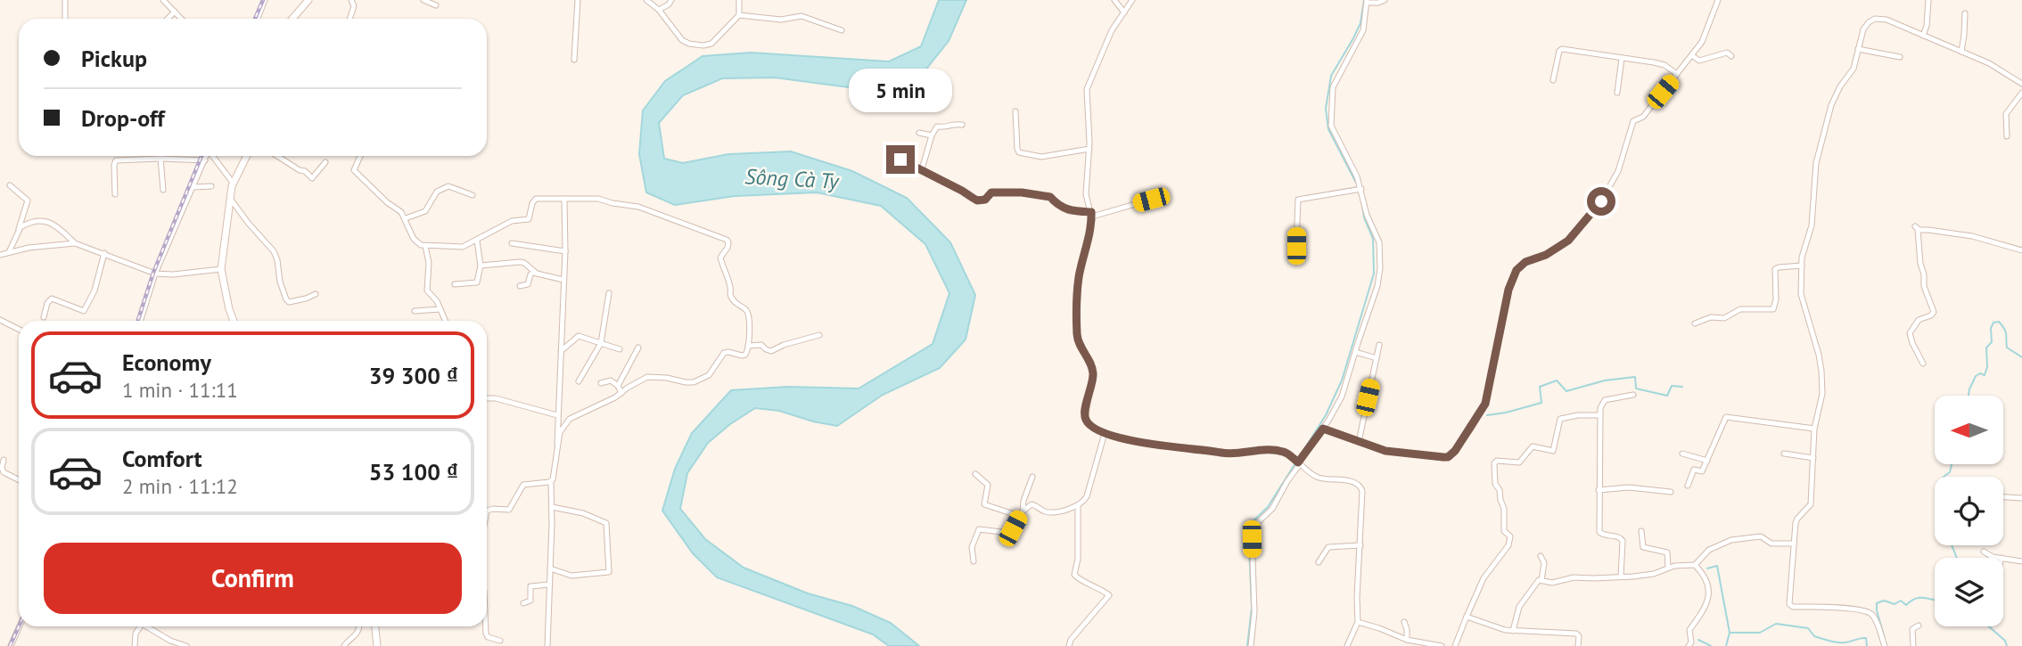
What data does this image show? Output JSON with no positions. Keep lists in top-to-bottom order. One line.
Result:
{"water":["Sông Cà Ty"],"north":"left","page":{"banner":["Pickup","Drop-off"],"bubble":"5 min","list":[{"name":"Economy","note":"1 min · 11:11","value":"39 300 ₫"},{"name":"Comfort","note":"2 min · 11:12","value":"53 100 ₫"}],"buttons":"Confirm"}}
